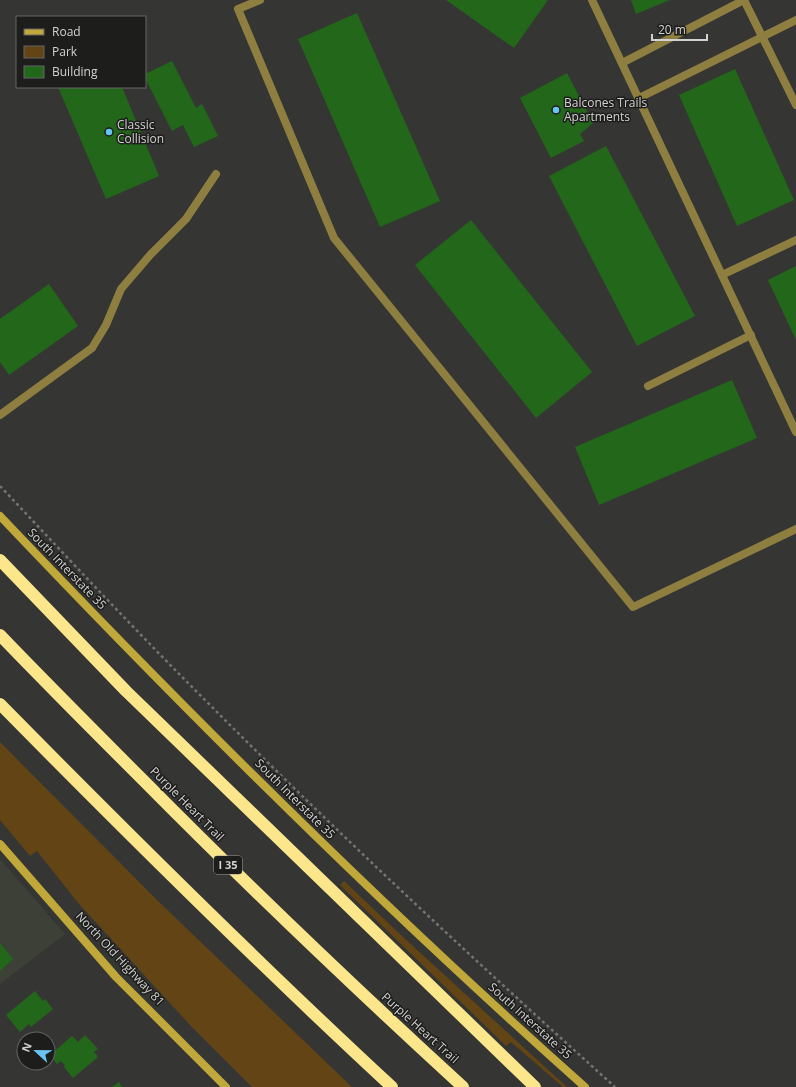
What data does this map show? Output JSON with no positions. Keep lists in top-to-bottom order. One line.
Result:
{"streets":{"highway":["Purple Heart Trail","I 35"],"main road":["South Interstate 35","North Old Highway 81"]},"places":["Balcones Trails Apartments","Classic Collision"],"legend":["Road","Park","Building"],"scale_bar":"20 m","north":"left"}
